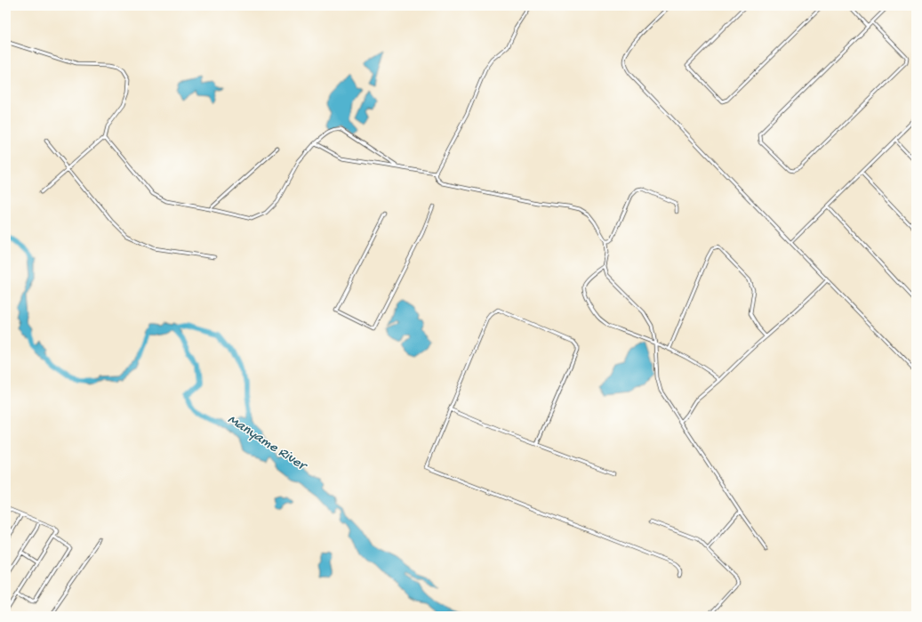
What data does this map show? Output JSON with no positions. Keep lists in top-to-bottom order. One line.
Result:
{"water":["Manyame River"]}
